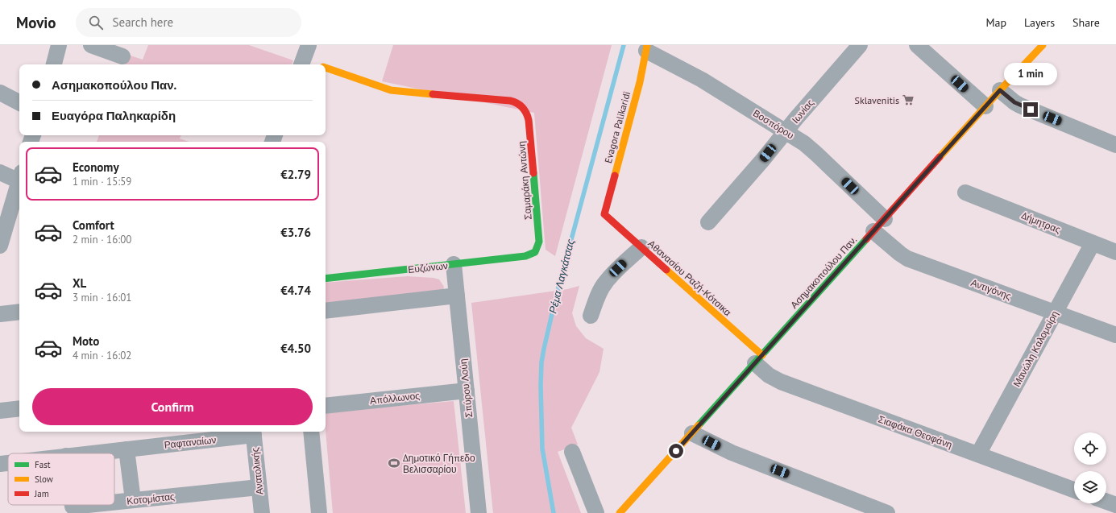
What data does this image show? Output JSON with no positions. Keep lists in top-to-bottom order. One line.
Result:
{"streets":{"street":["Ιωνίας","Βοσπόρου","Evagora Palikaridi","Σαμαράκη Αντώνη","Δήμητρας","Ευζώνων","Ασημακοπούλου Παν.","Αθανασίου Ραζή-Κότσικα","Αντιγόνης","Μανώλη Καλομοίρη","Σπύρου Λούη","Απόλλωνος","Σιαφάκα Θεοφάνη","Ραφταναίων","Ανατολικής","Κοτομίστας"]},"crossings":[["Ιωνίας","Βοσπόρου"],["Βοσπόρου","Evagora Palikaridi"],["Βοσπόρου","Ασημακοπούλου Παν."],["Evagora Palikaridi","Αθανασίου Ραζή-Κότσικα"],["Σαμαράκη Αντώνη","Ευζώνων"],["Δήμητρας","Μανώλη Καλομοίρη"],["Ευζώνων","Σπύρου Λούη"],["Ασημακοπούλου Παν.","Αθανασίου Ραζή-Κότσικα"],["Ασημακοπούλου Παν.","Αντιγόνης"],["Ασημακοπούλου Παν.","Σιαφάκα Θεοφάνη"],["Αθανασίου Ραζή-Κότσικα","Σιαφάκα Θεοφάνη"],["Αντιγόνης","Μανώλη Καλομοίρη"],["Μανώλη Καλομοίρη","Σιαφάκα Θεοφάνη"],["Σπύρου Λούη","Απόλλωνος"],["Ραφταναίων","Ανατολικής"],["Ανατολικής","Κοτομίστας"]],"water":["Ρέμα Λαγκάτσας"],"places":{"supermarket":["Sklavenitis"],"sports":["Δημοτικό Γήπεδο Βελισσαρίου"]},"legend":["Fast","Slow","Jam"],"page":{"header":"Movio","search":"Search here","nav":["Map","Layers","Share"],"bubble":"1 min","banner":["Ασημακοπούλου Παν.","Ευαγόρα Παληκαρίδη"],"list":[{"name":"Economy","note":"1 min · 15:59","value":"€2.79"},{"name":"Comfort","note":"2 min · 16:00","value":"€3.76"},{"name":"XL","note":"3 min · 16:01","value":"€4.74"},{"name":"Moto","note":"4 min · 16:02","value":"€4.50"}],"buttons":"Confirm"}}
